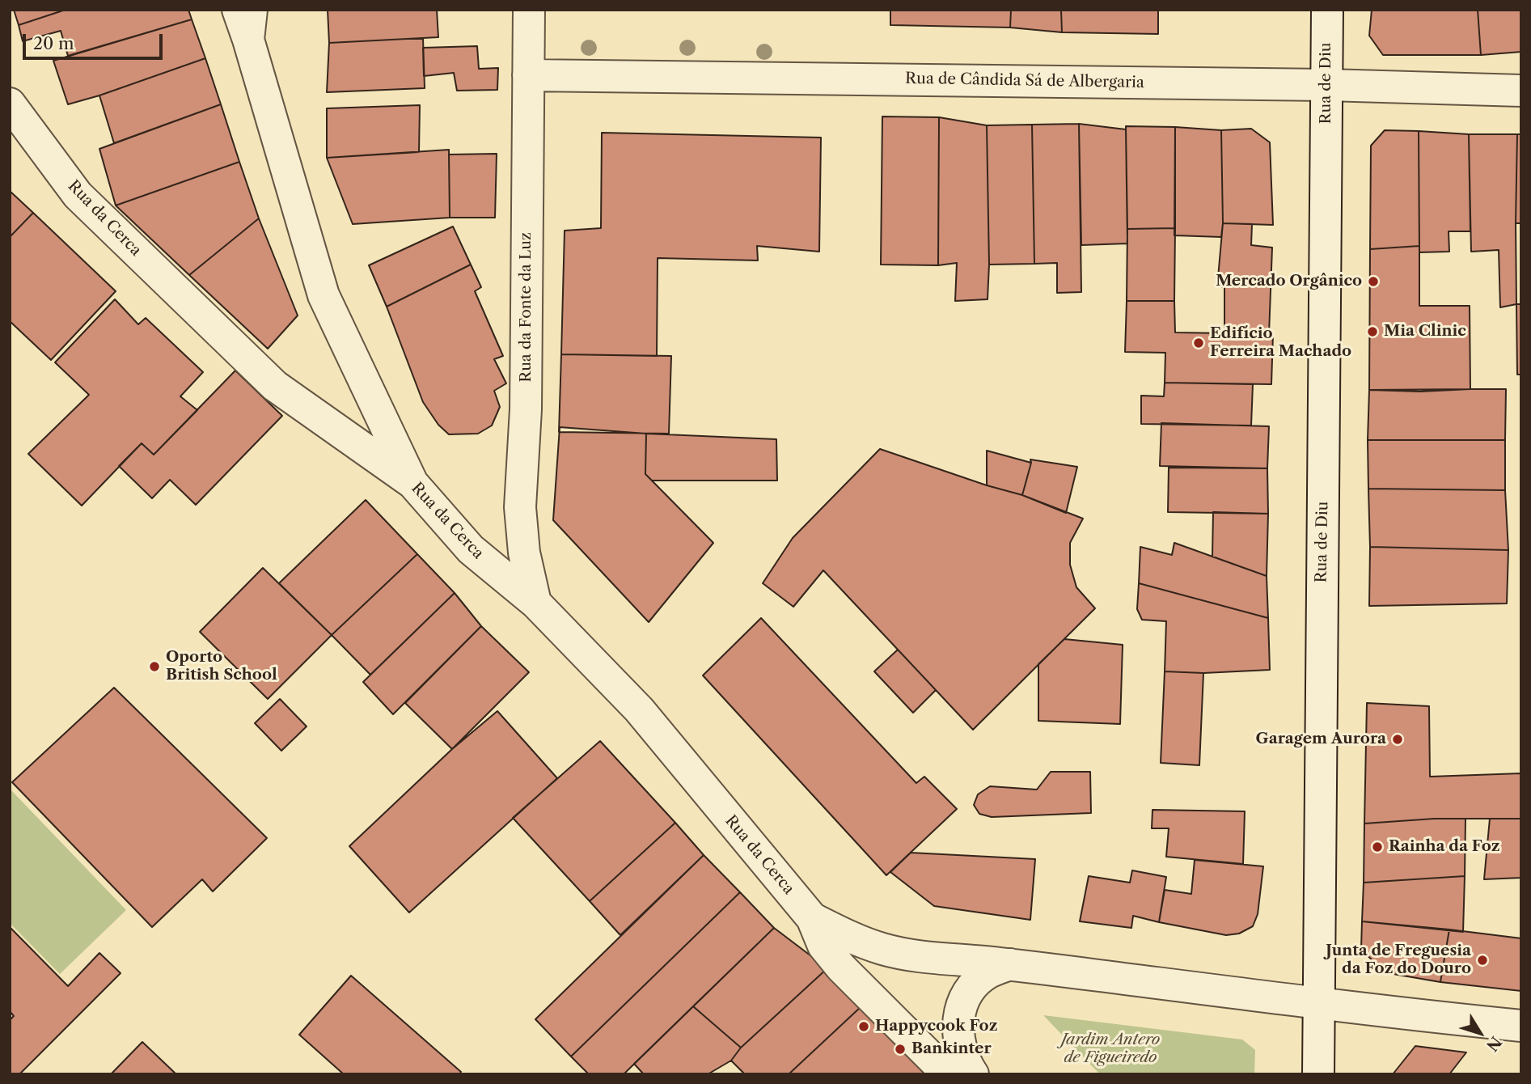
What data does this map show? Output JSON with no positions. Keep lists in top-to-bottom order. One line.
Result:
{"streets":{"street":["Rua de Cândida Sá de Albergaria","Rua de Diu","Rua da Cerca","Rua da Fonte da Luz"]},"crossings":[["Rua de Cândida Sá de Albergaria","Rua de Diu"],["Rua de Cândida Sá de Albergaria","Rua da Fonte da Luz"],["Rua da Cerca","Rua da Fonte da Luz"]],"parks":["Jardim Antero de Figueiredo"],"places":["Mercado Orgânico","Mia Clinic","Edifício Ferreira Machado","Oporto British School","Garagem Aurora","Rainha da Foz","Junta de Freguesia da Foz do Douro","Happycook Foz","Bankinter"],"scale_bar":"20 m","north":"bottom right"}
